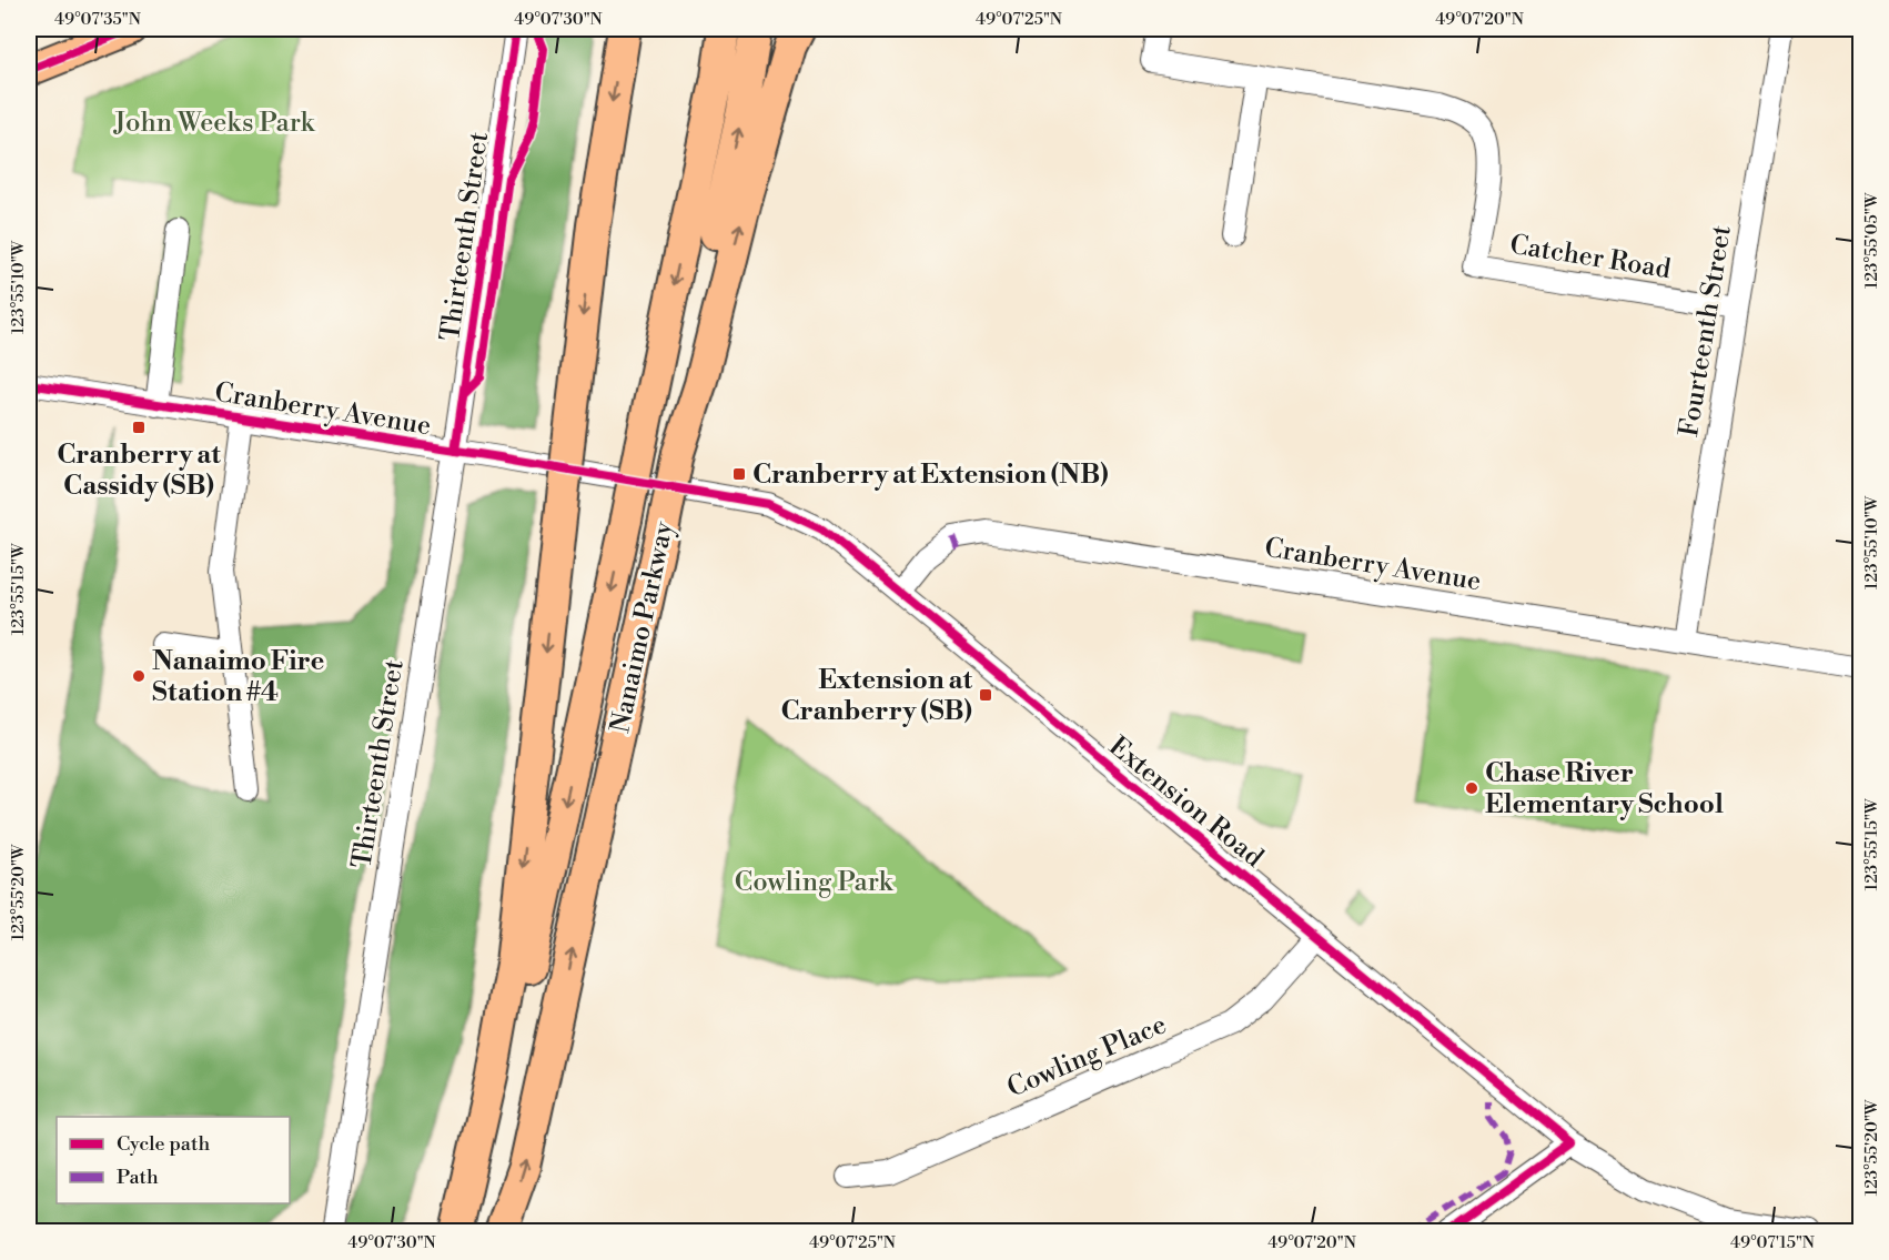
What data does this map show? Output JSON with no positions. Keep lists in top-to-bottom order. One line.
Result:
{"streets":{"highway":["Nanaimo Parkway"],"street":["Thirteenth Street","Catcher Road","Fourteenth Street","Cranberry Avenue","Extension Road","Cowling Place"]},"crossings":[["Thirteenth Street","Cranberry Avenue"],["Catcher Road","Fourteenth Street"],["Fourteenth Street","Cranberry Avenue"],["Cranberry Avenue","Extension Road"],["Extension Road","Cowling Place"]],"parks":["John Weeks Park","Cowling Park"],"places":{"transit":["Cranberry at Cassidy (SB)","Cranberry at Extension (NB)","Extension at Cranberry (SB)"],"other":["Nanaimo Fire Station #4","Chase River Elementary School"]},"legend":["Cycle path","Path"],"coordinates":["49°07'35\"N","49°07'30\"N","49°07'25\"N","49°07'20\"N","123°55'05\"W","123°55'10\"W","123°55'15\"W","123°55'20\"W","49°07'15\"N"]}
